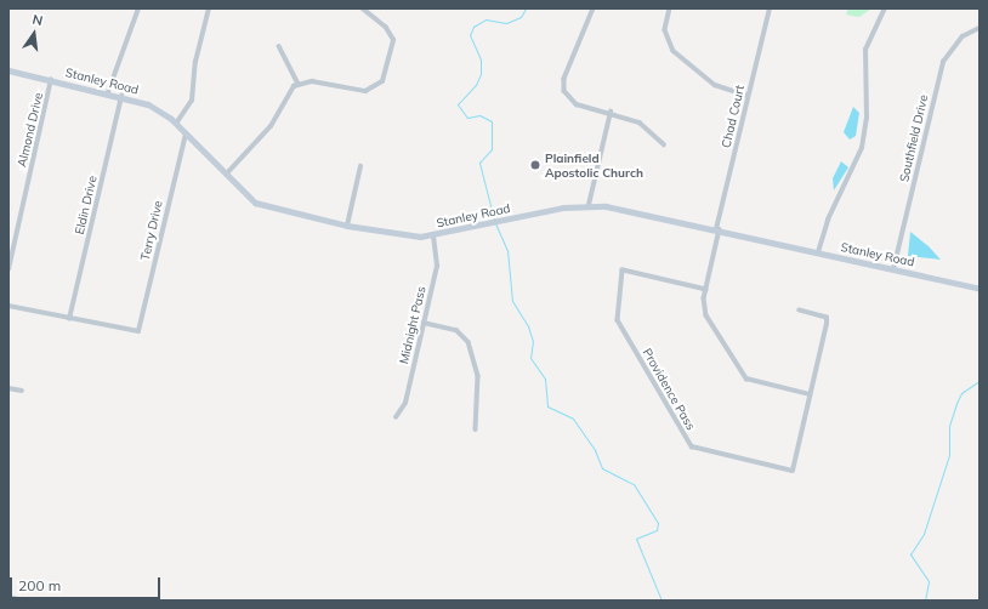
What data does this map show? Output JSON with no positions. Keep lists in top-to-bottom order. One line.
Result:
{"streets":{"street":["Stanley Road","Chad Court","Almond Drive","Southfield Drive","Eldin Drive","Terry Drive","Midnight Pass","Providence Pass"]},"crossings":[["Stanley Road","Chad Court"],["Stanley Road","Almond Drive"],["Stanley Road","Southfield Drive"],["Stanley Road","Eldin Drive"],["Stanley Road","Terry Drive"],["Stanley Road","Midnight Pass"],["Chad Court","Providence Pass"],["Eldin Drive","Terry Drive"]],"places":["Plainfield Apostolic Church"],"scale_bar":"200 m","north":"top"}
